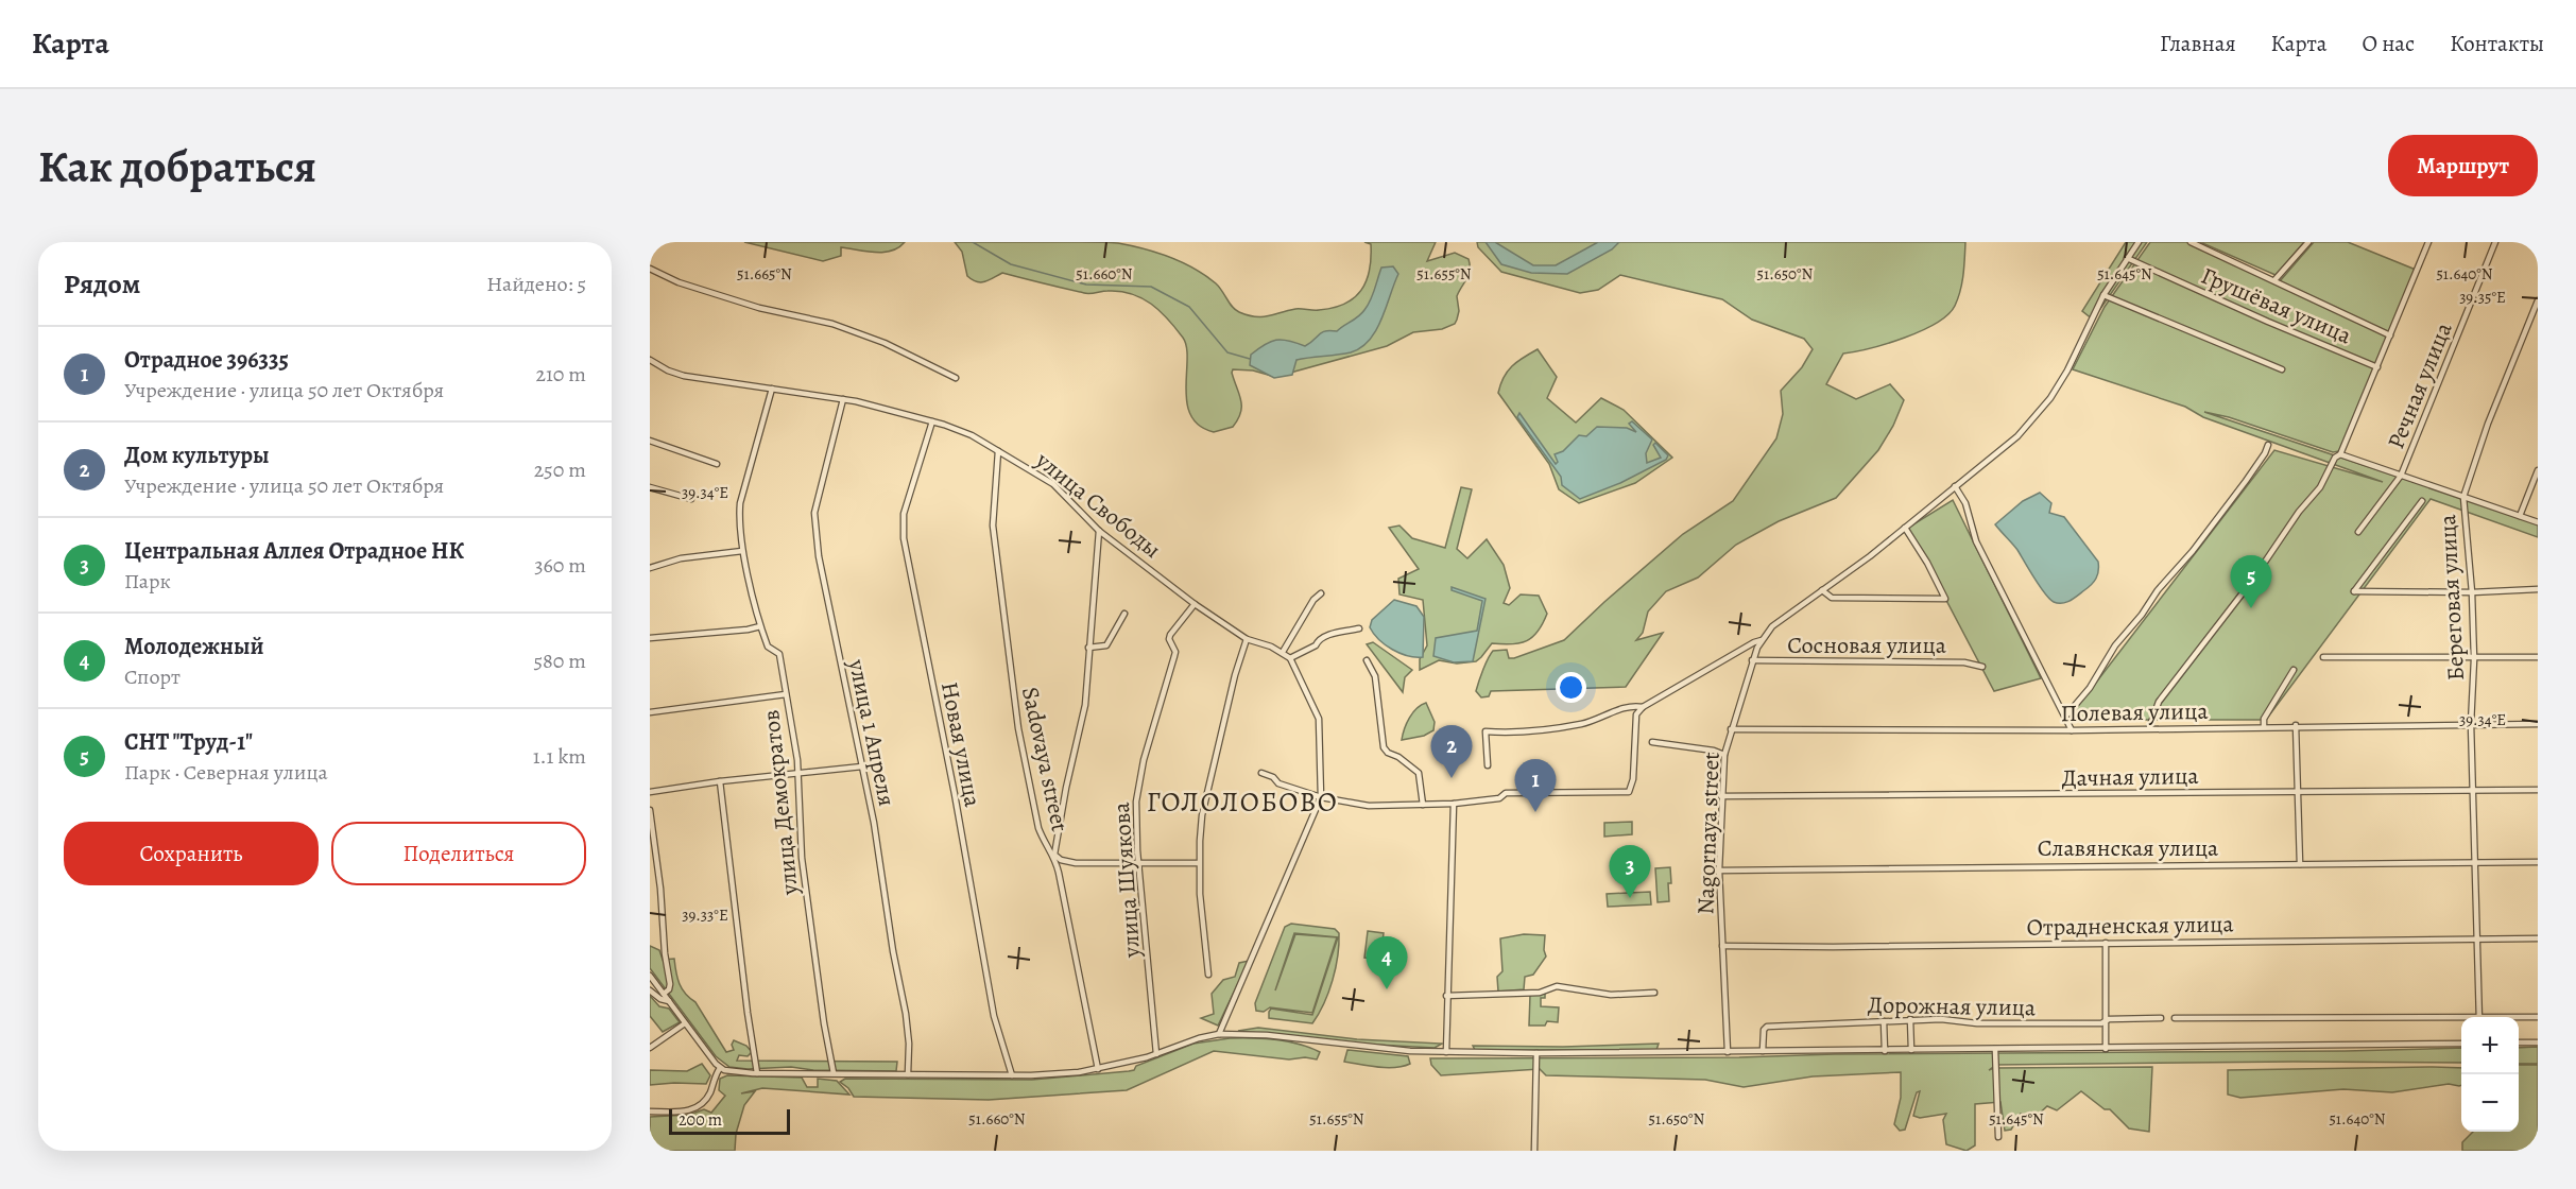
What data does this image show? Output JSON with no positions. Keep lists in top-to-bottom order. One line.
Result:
{"streets":{"street":["Грушёвая улица","Речная улица","улица Свободы","Береговая улица","Сосновая улица","Полевая улица","улица 1 Апреля","Новая улица","Sadovaya street","Дачная улица","улица Демократов","Nagornaya street","Славянская улица","улица Шуякова","Отрадненская улица","Дорожная улица"]},"crossings":[["Грушёвая улица","Nagornaya street"],["улица Свободы","улица 1 Апреля"],["улица Свободы","Новая улица"],["улица Свободы","Sadovaya street"],["улица Свободы","улица Демократов"],["улица Свободы","улица Шуякова"],["Береговая улица","Полевая улица"],["Береговая улица","Дачная улица"],["Береговая улица","Славянская улица"],["Береговая улица","Отрадненская улица"],["Сосновая улица","Nagornaya street"],["Полевая улица","Nagornaya street"],["Дачная улица","Nagornaya street"],["Nagornaya street","Славянская улица"],["Nagornaya street","Отрадненская улица"]],"districts":["ГОЛОЛОБОВО"],"scale_bar":"200 m","page":{"header":"Карта","nav":["Главная","Карта","О нас","Контакты"],"buttons":["Маршрут",["Сохранить","Поделиться"]],"title":"Как добраться","heading":["Рядом","Найдено: 5"],"list":[{"mark":"1","name":"Отрадное 396335","note":"Учреждение · улица 50 лет Октября","value":"210 m"},{"mark":"2","name":"Дом культуры","note":"Учреждение · улица 50 лет Октября","value":"250 m"},{"mark":"3","name":"Центральная Аллея Отрадное НК","note":"Парк","value":"360 m"},{"mark":"4","name":"Молодежный","note":"Спорт","value":"580 m"},{"mark":"5","name":"СНТ \"Труд-1\"","note":"Парк · Северная улица","value":"1.1 km"}],"pins":["5","2","1","3","4"],"map_buttons":["+","−"],"scale":"200 m"},"coordinates":["51.665°N","51.660°N","51.655°N","51.650°N","51.645°N","51.640°N","39.35°E","39.34°E","39.33°E"]}
